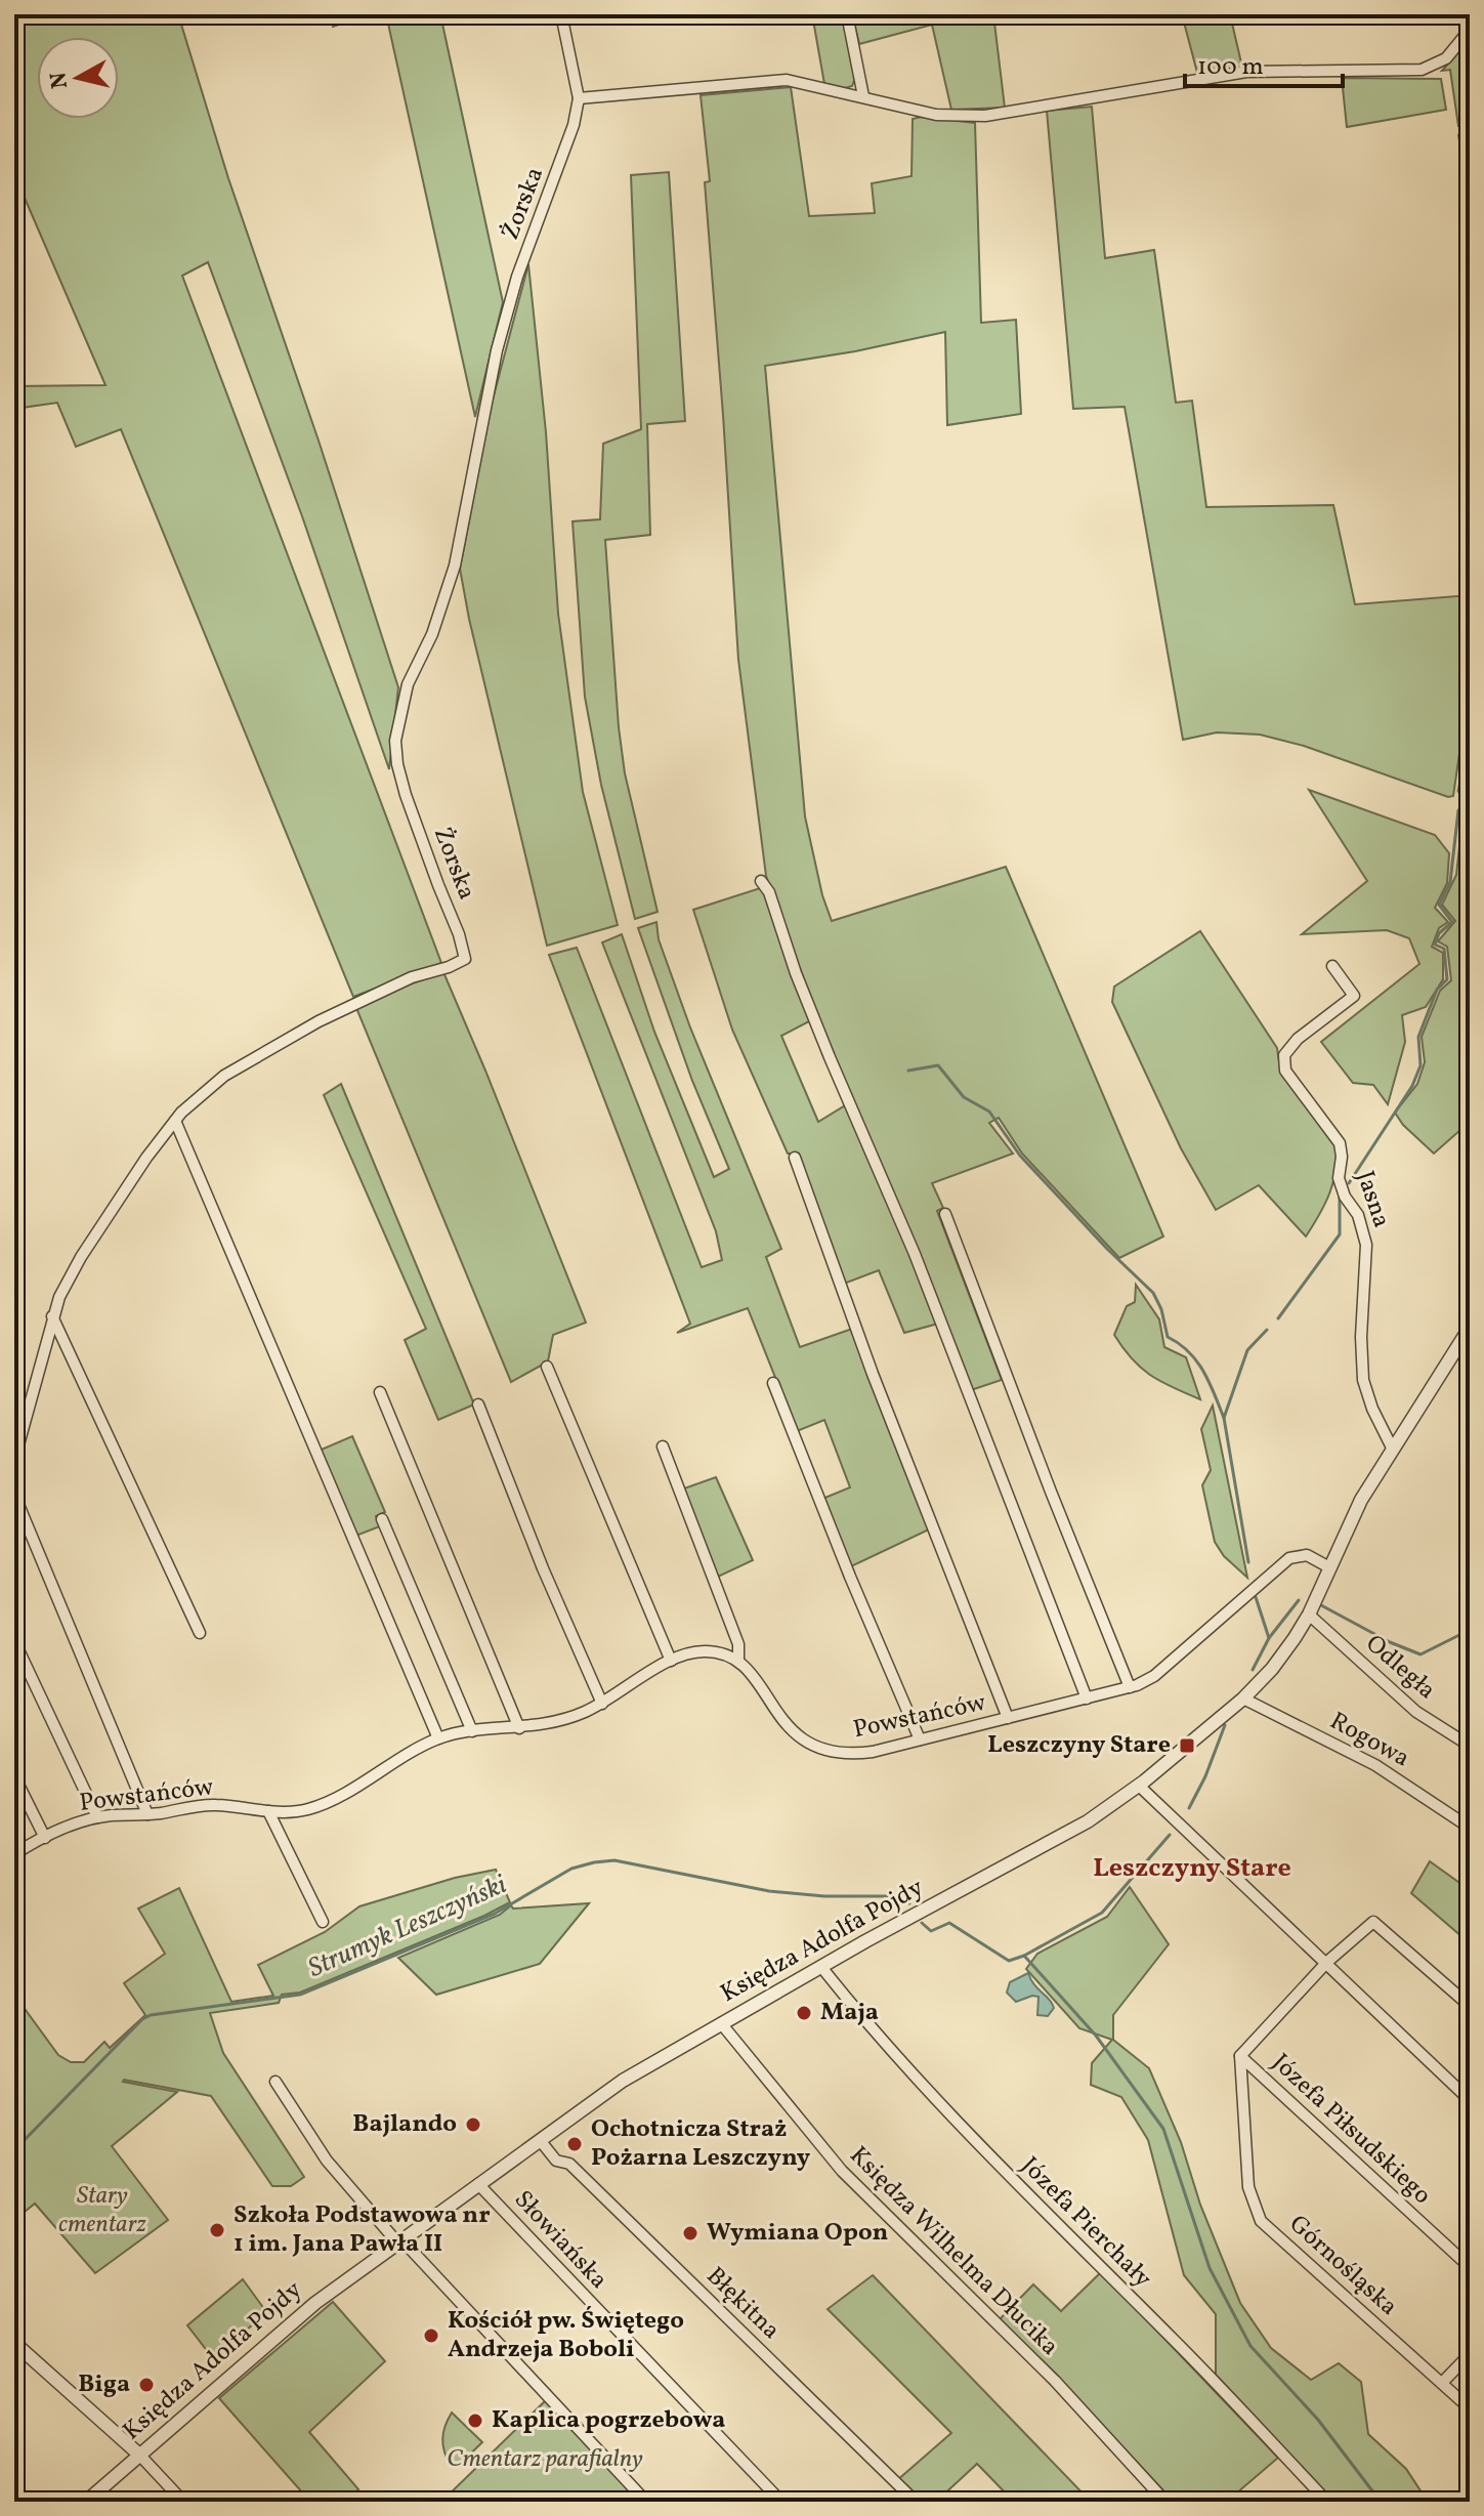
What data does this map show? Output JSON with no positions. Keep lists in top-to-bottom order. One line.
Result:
{"streets":{"street":["Żorska","Jasna","Odległa","Powstańców","Rogowa","Księdza Adolfa Pojdy","Józefa Piłsudskiego","Józefa Pierchały","Słowiańska","Księdza Wilhelma Dłucika","Górnośląska","Błękitna"]},"crossings":[["Jasna","Księdza Adolfa Pojdy"],["Odległa","Księdza Adolfa Pojdy"],["Powstańców","Księdza Adolfa Pojdy"],["Rogowa","Księdza Adolfa Pojdy"],["Księdza Adolfa Pojdy","Józefa Pierchały"],["Księdza Adolfa Pojdy","Słowiańska"],["Księdza Adolfa Pojdy","Księdza Wilhelma Dłucika"],["Księdza Adolfa Pojdy","Błękitna"],["Józefa Piłsudskiego","Górnośląska"]],"districts":["Leszczyny Stare"],"water":["Strumyk Leszczyński"],"parks":["Stary cmentarz","Cmentarz parafialny"],"places":{"transit":["Leszczyny Stare"],"other":["Maja","Bajlando","Ochotnicza Straż Pożarna Leszczyny","Szkoła Podstawowa nr 1 im. Jana Pawła II","Wymiana Opon","Kościół pw. Świętego Andrzeja Boboli","Biga","Kaplica pogrzebowa"]},"scale_bar":"100 m","north":"left"}
